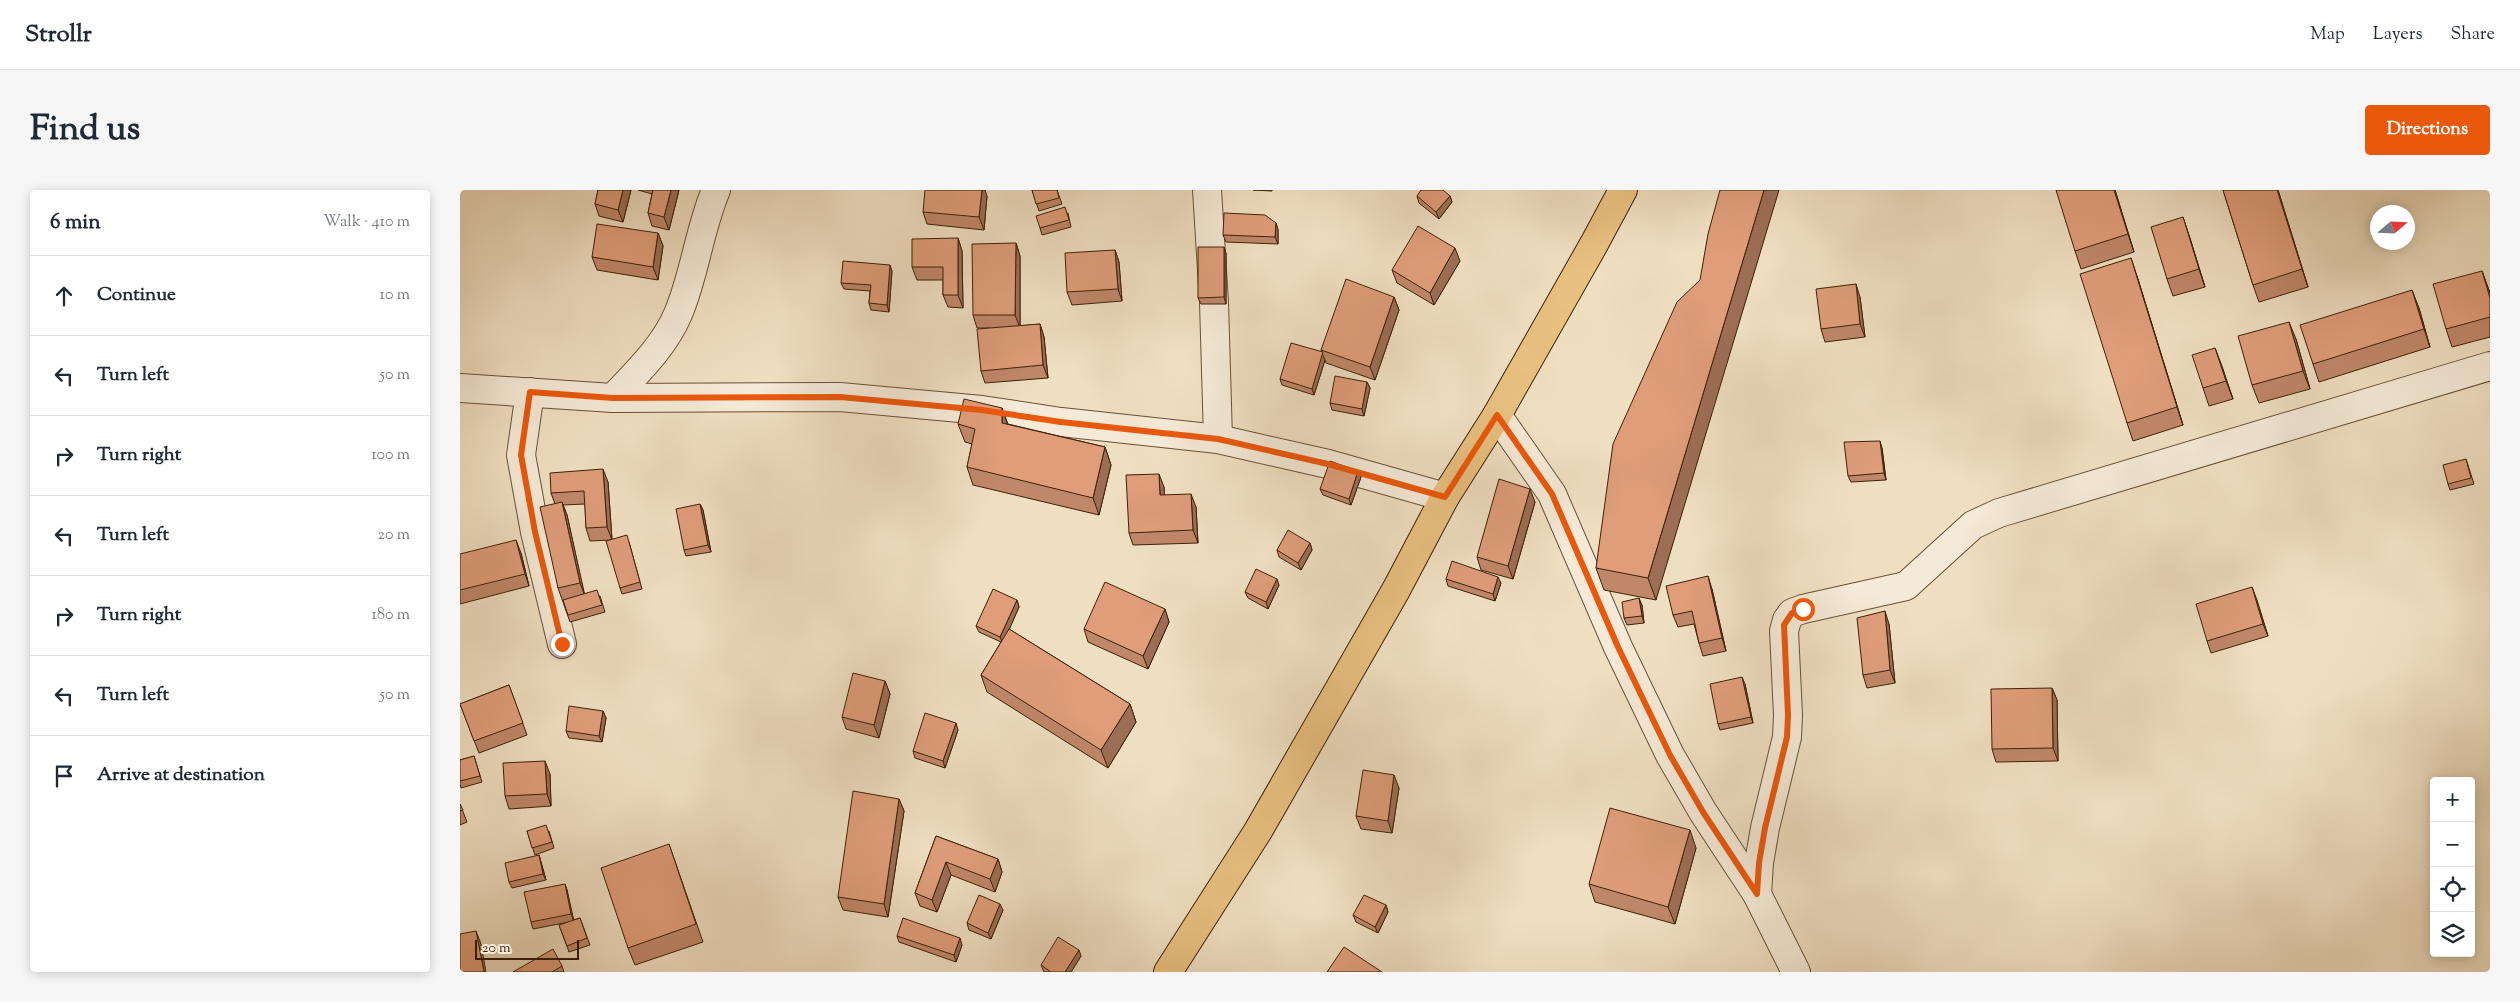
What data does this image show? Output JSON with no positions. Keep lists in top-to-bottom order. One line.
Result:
{"scale_bar":"20 m","north":"right","page":{"header":"Strollr","nav":["Map","Layers","Share"],"title":"Find us","buttons":"Directions","heading":["6 min","Walk · 410 m"],"list":[["Continue","10 m"],["Turn left","50 m"],["Turn right","100 m"],["Turn left","20 m"],["Turn right","180 m"],["Turn left","50 m"],"Arrive at destination"],"map_buttons":["+","−"],"scale":"20 m"}}
